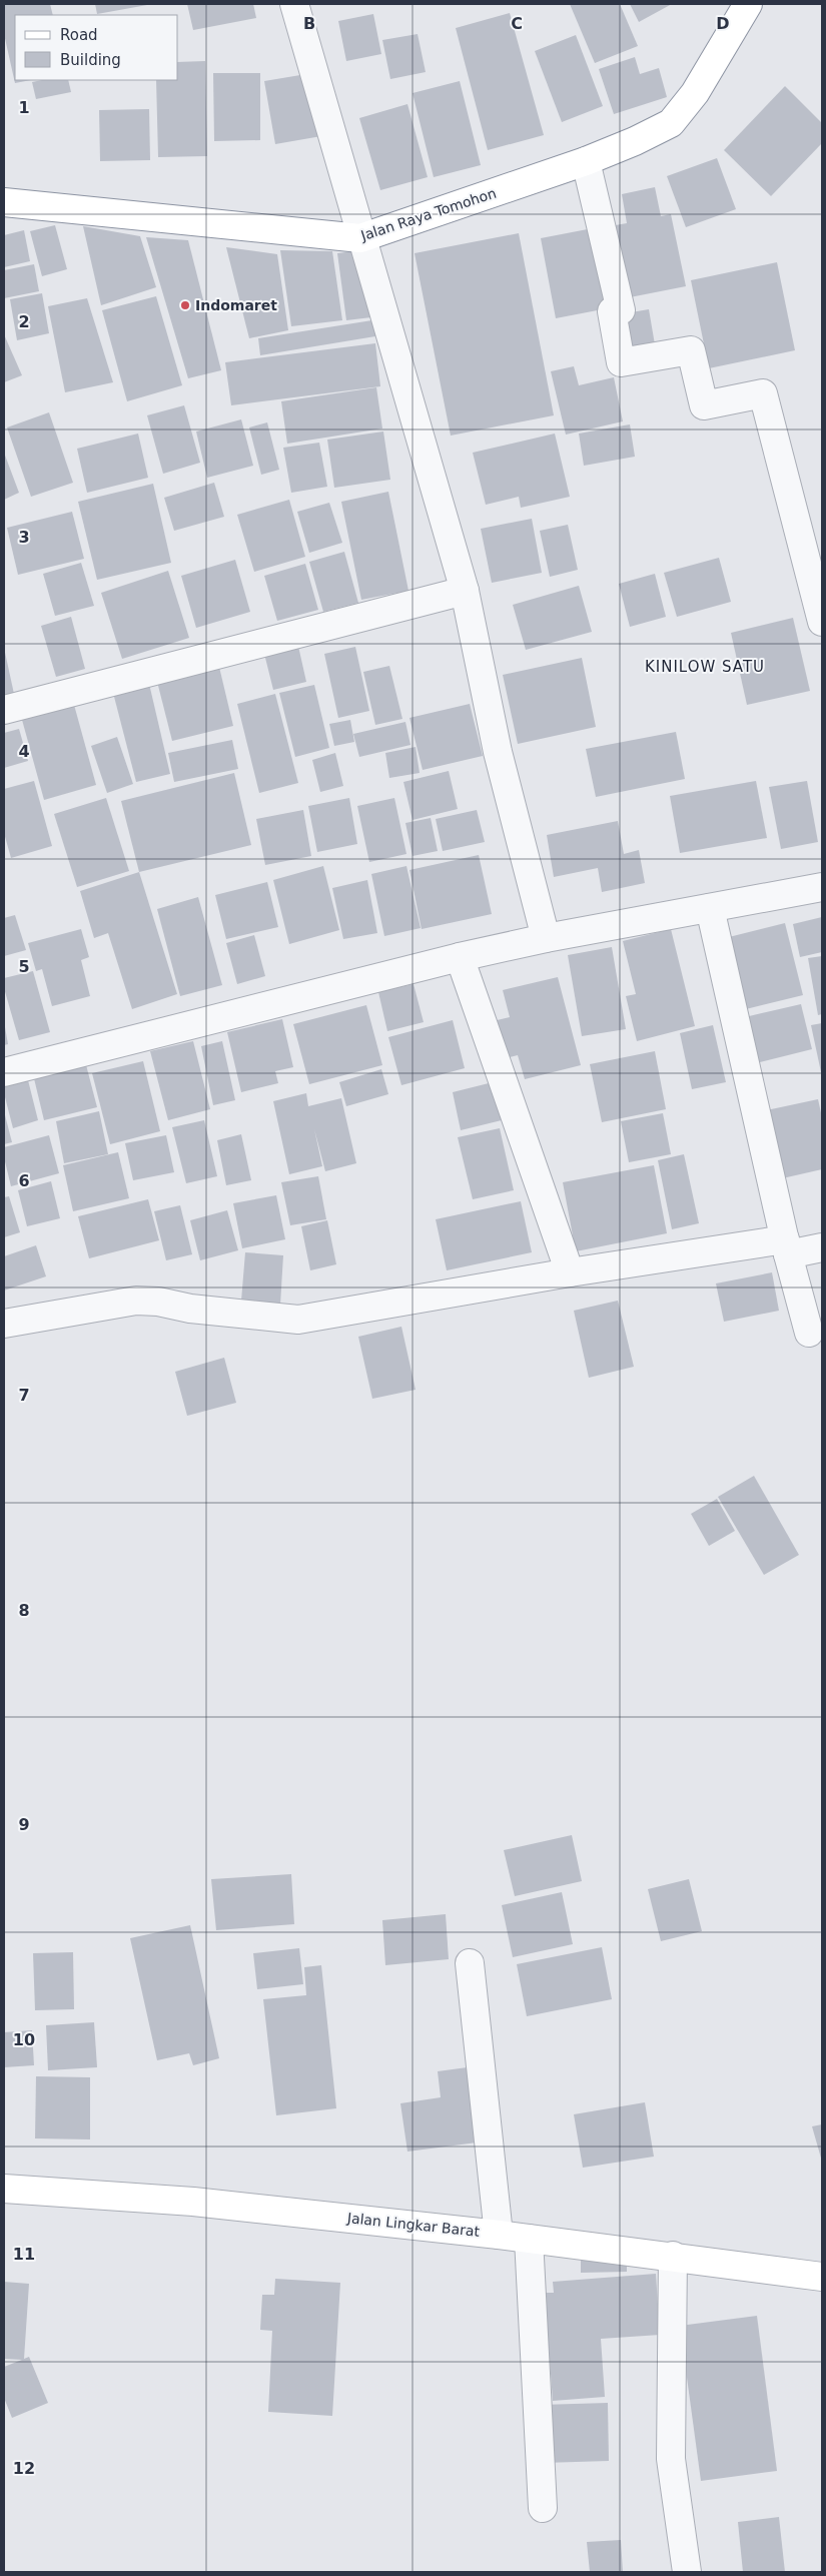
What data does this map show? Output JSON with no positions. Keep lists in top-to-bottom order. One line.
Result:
{"streets":{"main road":["Jalan Raya Tomohon","Jalan Lingkar Barat"]},"districts":["KINILOW SATU"],"places":["Indomaret"],"legend":["Road","Building"],"grid":{"columns":["B","C","D"],"rows":["1","2","3","4","5","6","7","8","9","10","11","12"]}}
